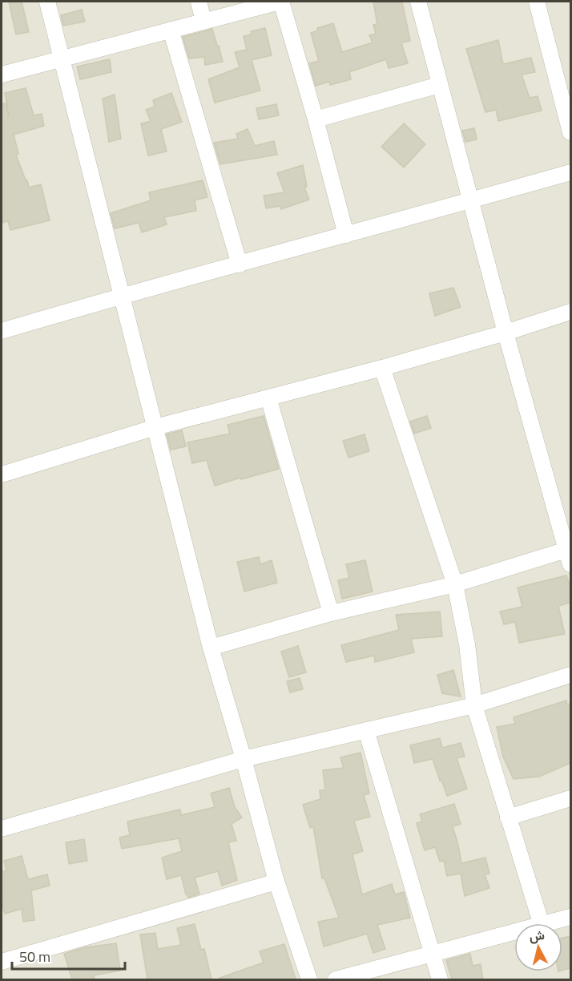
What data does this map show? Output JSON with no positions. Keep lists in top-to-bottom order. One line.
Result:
{"scale_bar":"50 m","north":"top"}
